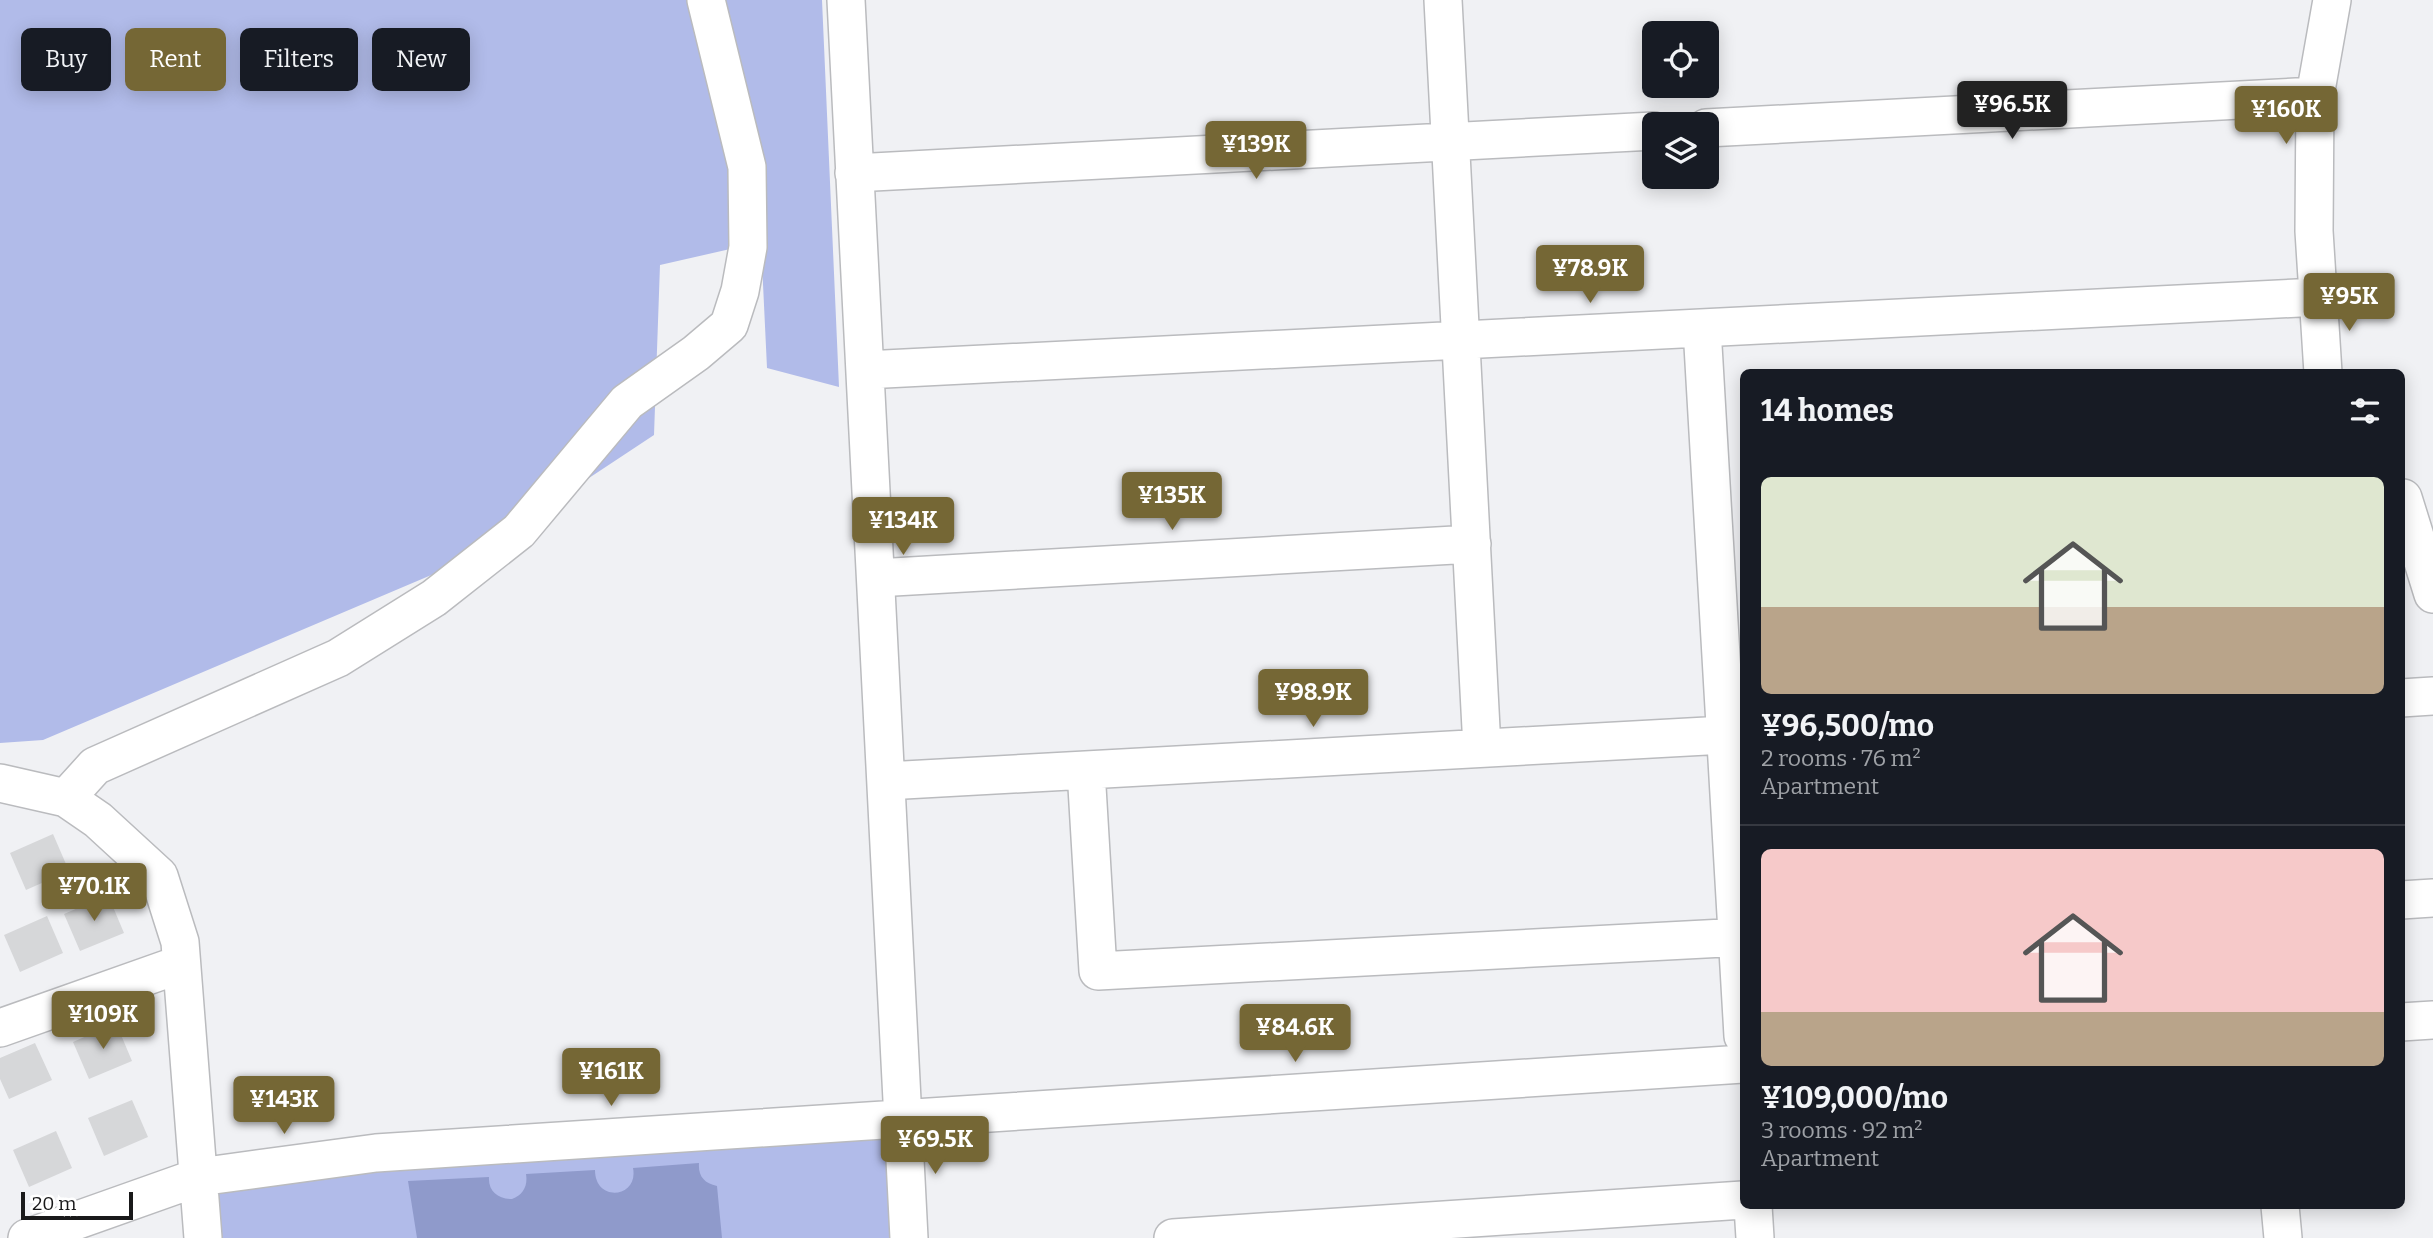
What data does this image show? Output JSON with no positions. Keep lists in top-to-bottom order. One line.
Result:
{"scale_bar":"20 m","page":{"chip":["Buy","Rent","Filters","New"],"price":["¥96.5K","¥160K","¥139K","¥78.9K","¥95K","¥135K","¥134K","¥98.9K","¥70.1K","¥109K","¥84.6K","¥161K","¥143K","¥69.5K"],"heading":"14 homes","list":[{"name":"¥96,500/mo","note":"2 rooms · 76 m² · Apartment"},{"name":"¥109,000/mo","note":"3 rooms · 92 m² · Apartment"}],"scale":"20 m"}}
